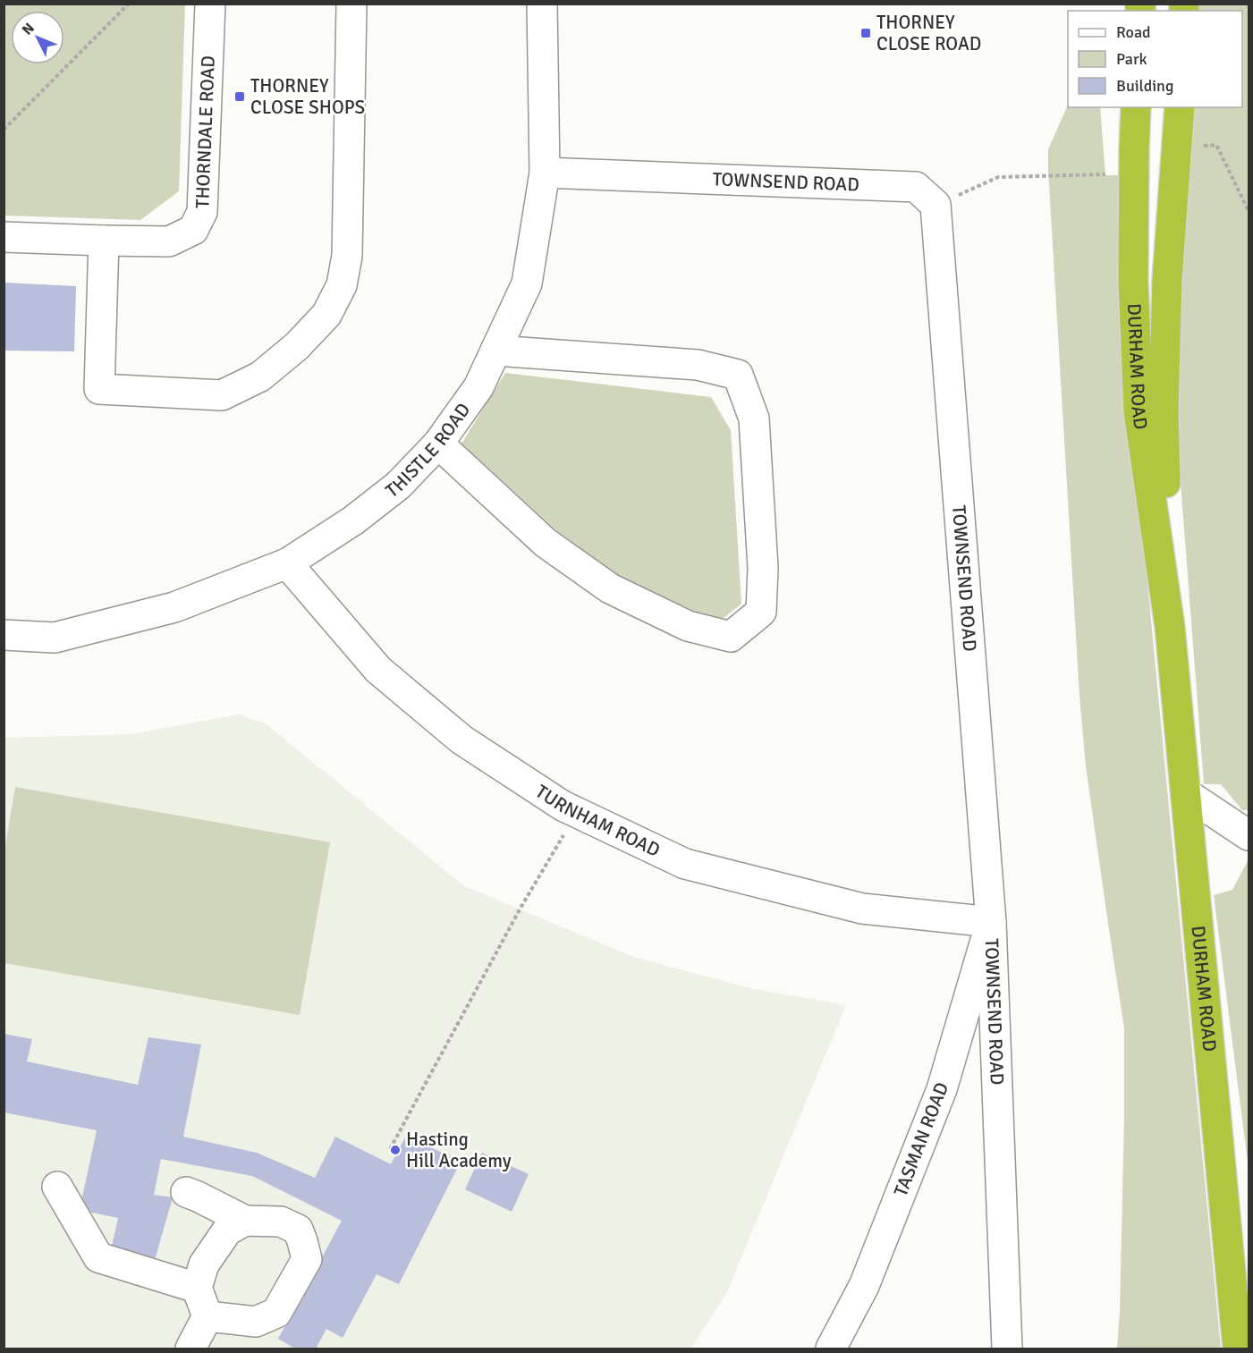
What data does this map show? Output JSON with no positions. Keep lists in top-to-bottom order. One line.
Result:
{"streets":{"highway":["DURHAM ROAD"],"street":["THORNDALE ROAD","TOWNSEND ROAD","THISTLE ROAD","TURNHAM ROAD","TASMAN ROAD"]},"crossings":[["TOWNSEND ROAD","THISTLE ROAD"],["TOWNSEND ROAD","TURNHAM ROAD"],["TOWNSEND ROAD","TASMAN ROAD"],["THISTLE ROAD","TURNHAM ROAD"],["TURNHAM ROAD","TASMAN ROAD"]],"places":{"transit":["THORNEY CLOSE ROAD","THORNEY CLOSE SHOPS"],"other":["Hasting Hill Academy"]},"legend":["Road","Park","Building"],"north":"top left"}
